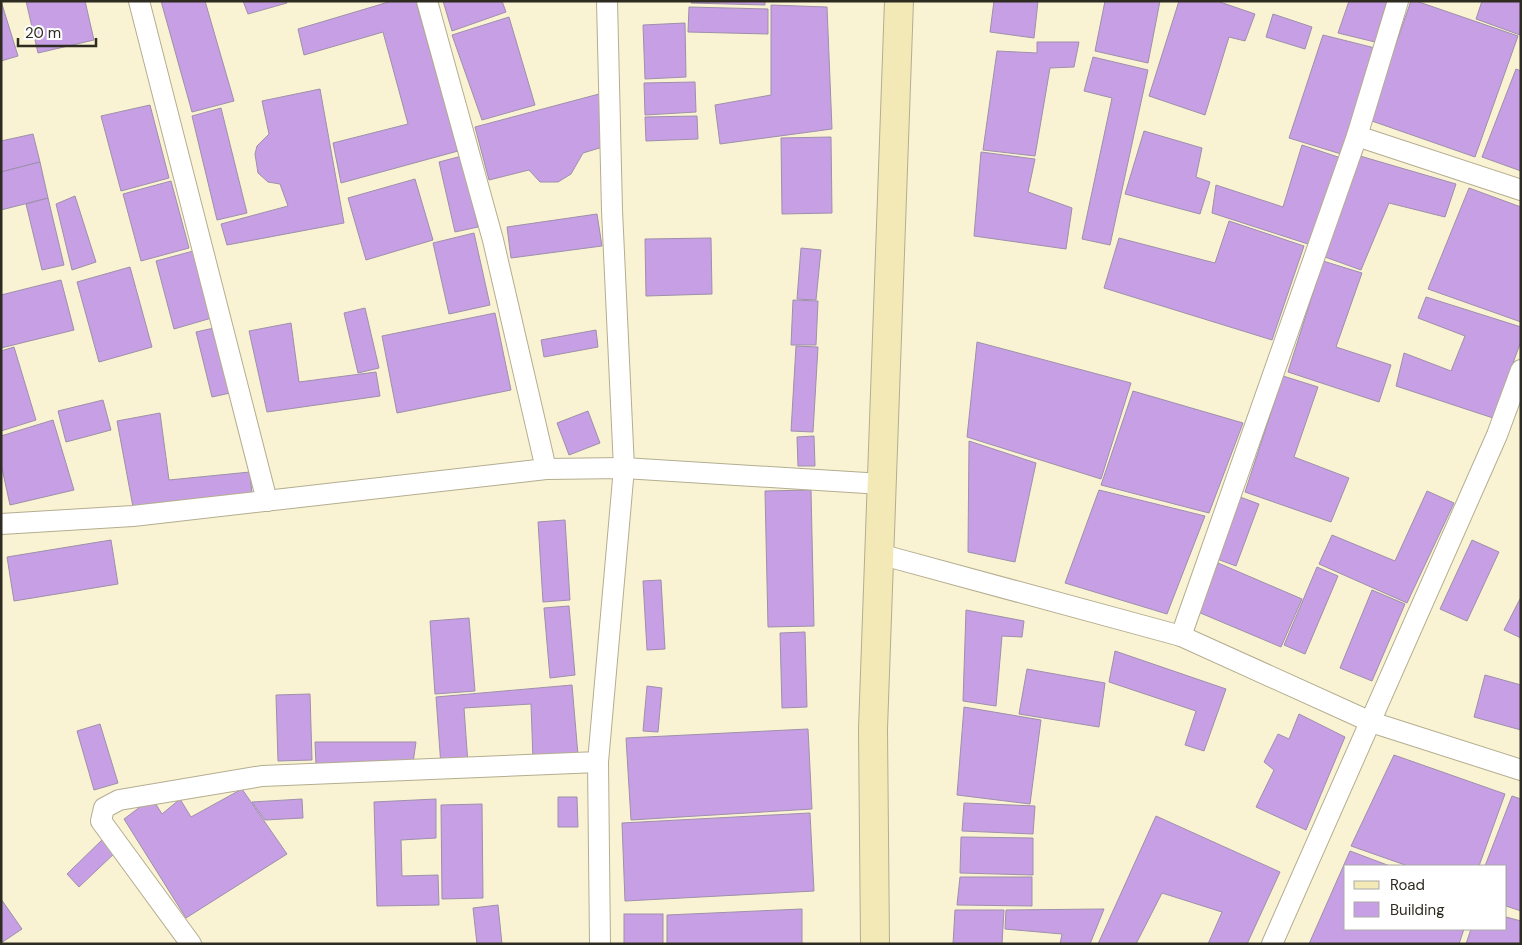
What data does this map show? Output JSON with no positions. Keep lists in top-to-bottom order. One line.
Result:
{"legend":["Road","Building"],"scale_bar":"20 m"}
